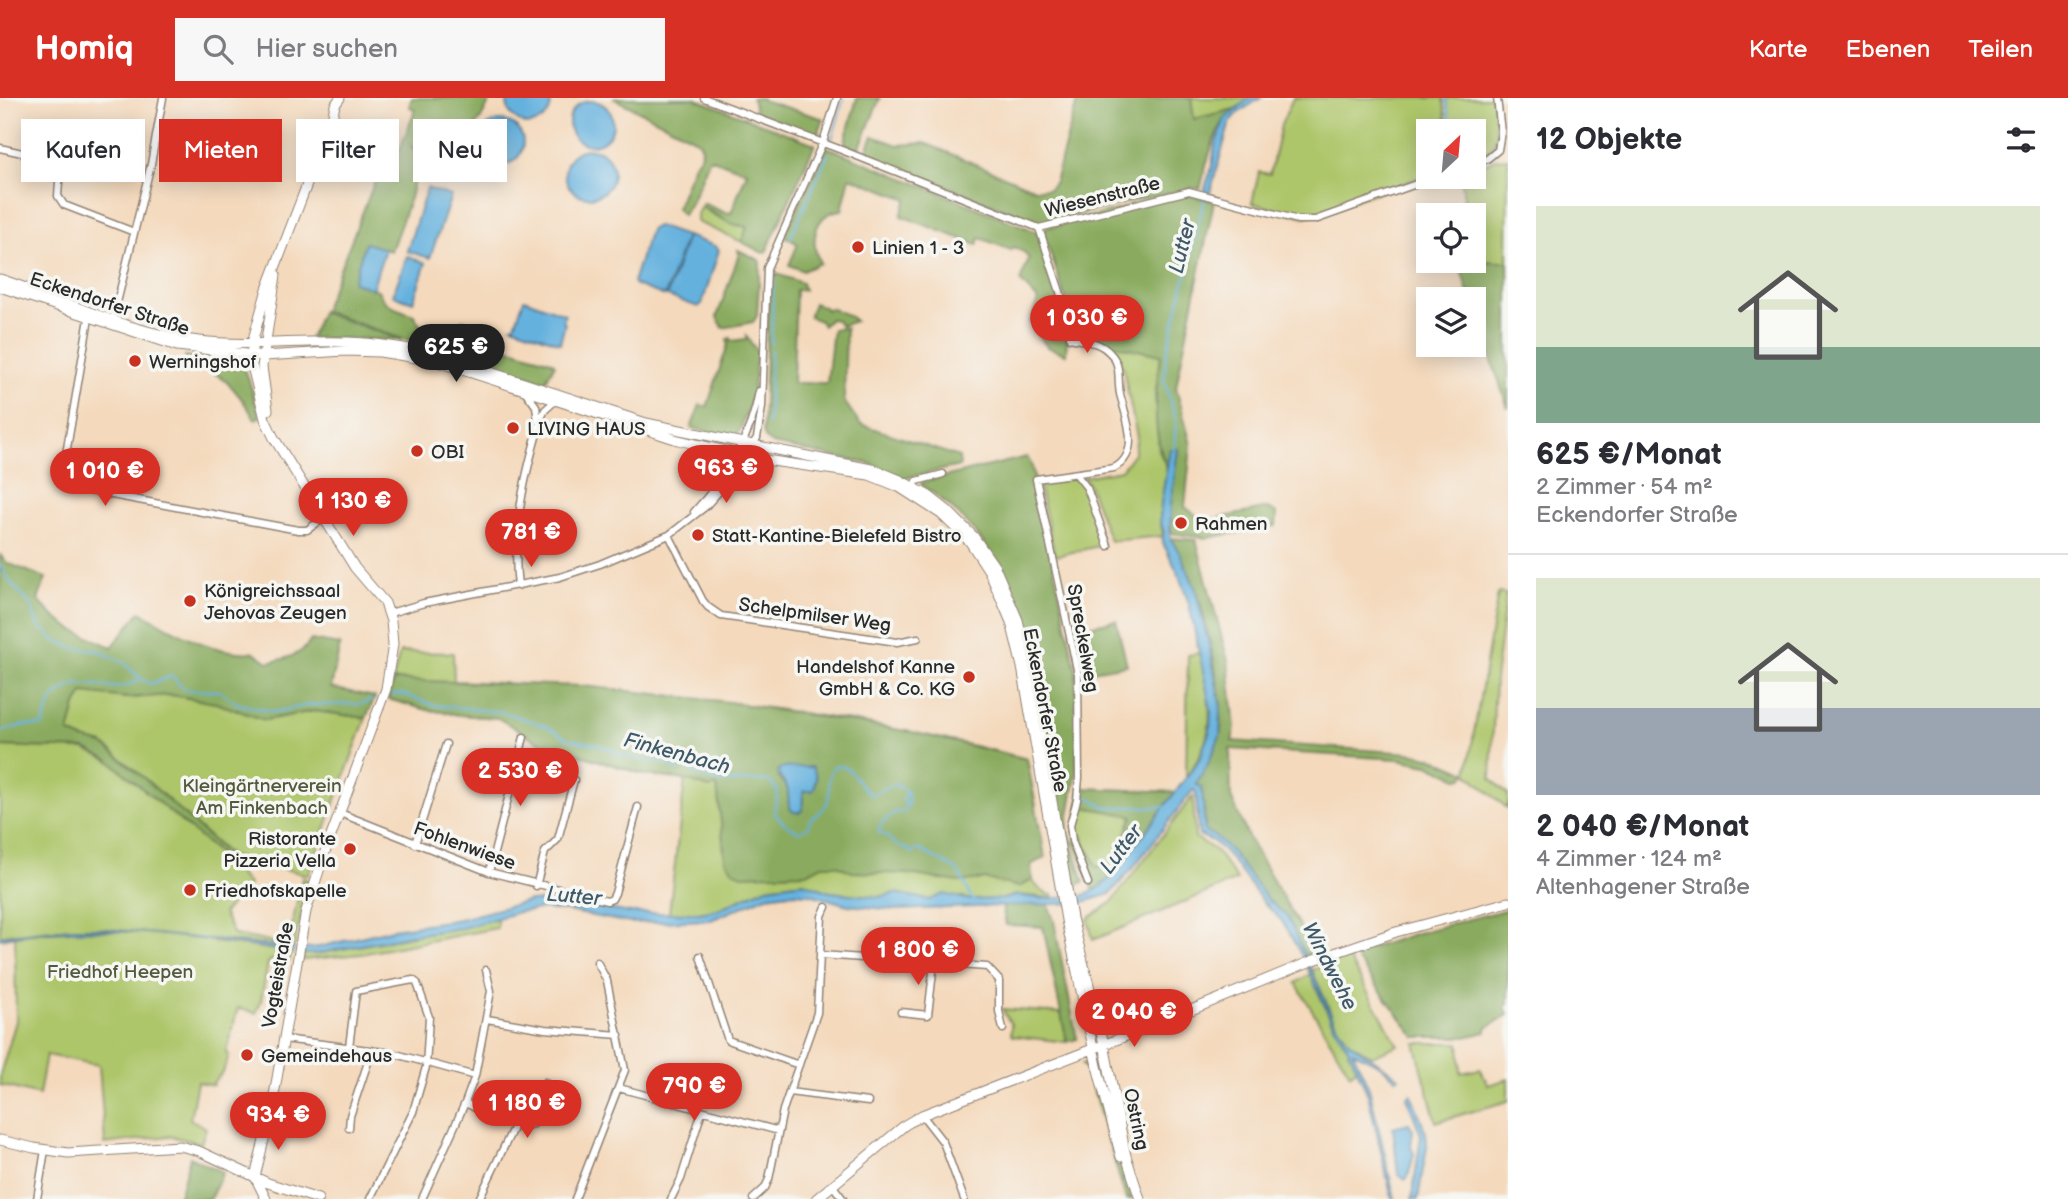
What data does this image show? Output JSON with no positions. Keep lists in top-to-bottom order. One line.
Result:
{"streets":{"main road":["Eckendorfer Straße","Vogteistraße","Ostring"],"street":["Wiesenstraße","Schelpmilser Weg","Spreckelweg","Fohlenwiese"]},"crossings":[["Eckendorfer Straße","Ostring"],["Fohlenwiese","Vogteistraße"]],"water":["Lutter","Finkenbach","Windwehe"],"parks":["Kleingärtnerverein Am Finkenbach","Friedhof Heepen"],"places":["Linien 1 - 3","Werningshof","LIVING HAUS","OBI","Rahmen","Statt-Kantine-Bielefeld Bistro","Königreichssaal Jehovas Zeugen","Handelshof Kanne GmbH & Co. KG","Ristorante Pizzeria Vella","Friedhofskapelle","Gemeindehaus"],"north":"top right","page":{"header":"Homiq","search":"Hier suchen","nav":["Karte","Ebenen","Teilen"],"heading":"12 Objekte","chip":["Kaufen","Mieten","Filter","Neu"],"list":[{"name":"625 €/Monat","note":"2 Zimmer · 54 m² · Eckendorfer Straße"},{"name":"2 040 €/Monat","note":"4 Zimmer · 124 m² · Altenhagener Straße"}],"price":["1 030 €","625 €","963 €","1 010 €","1 130 €","781 €","2 530 €","1 800 €","2 040 €","790 €","1 180 €","934 €"]}}
